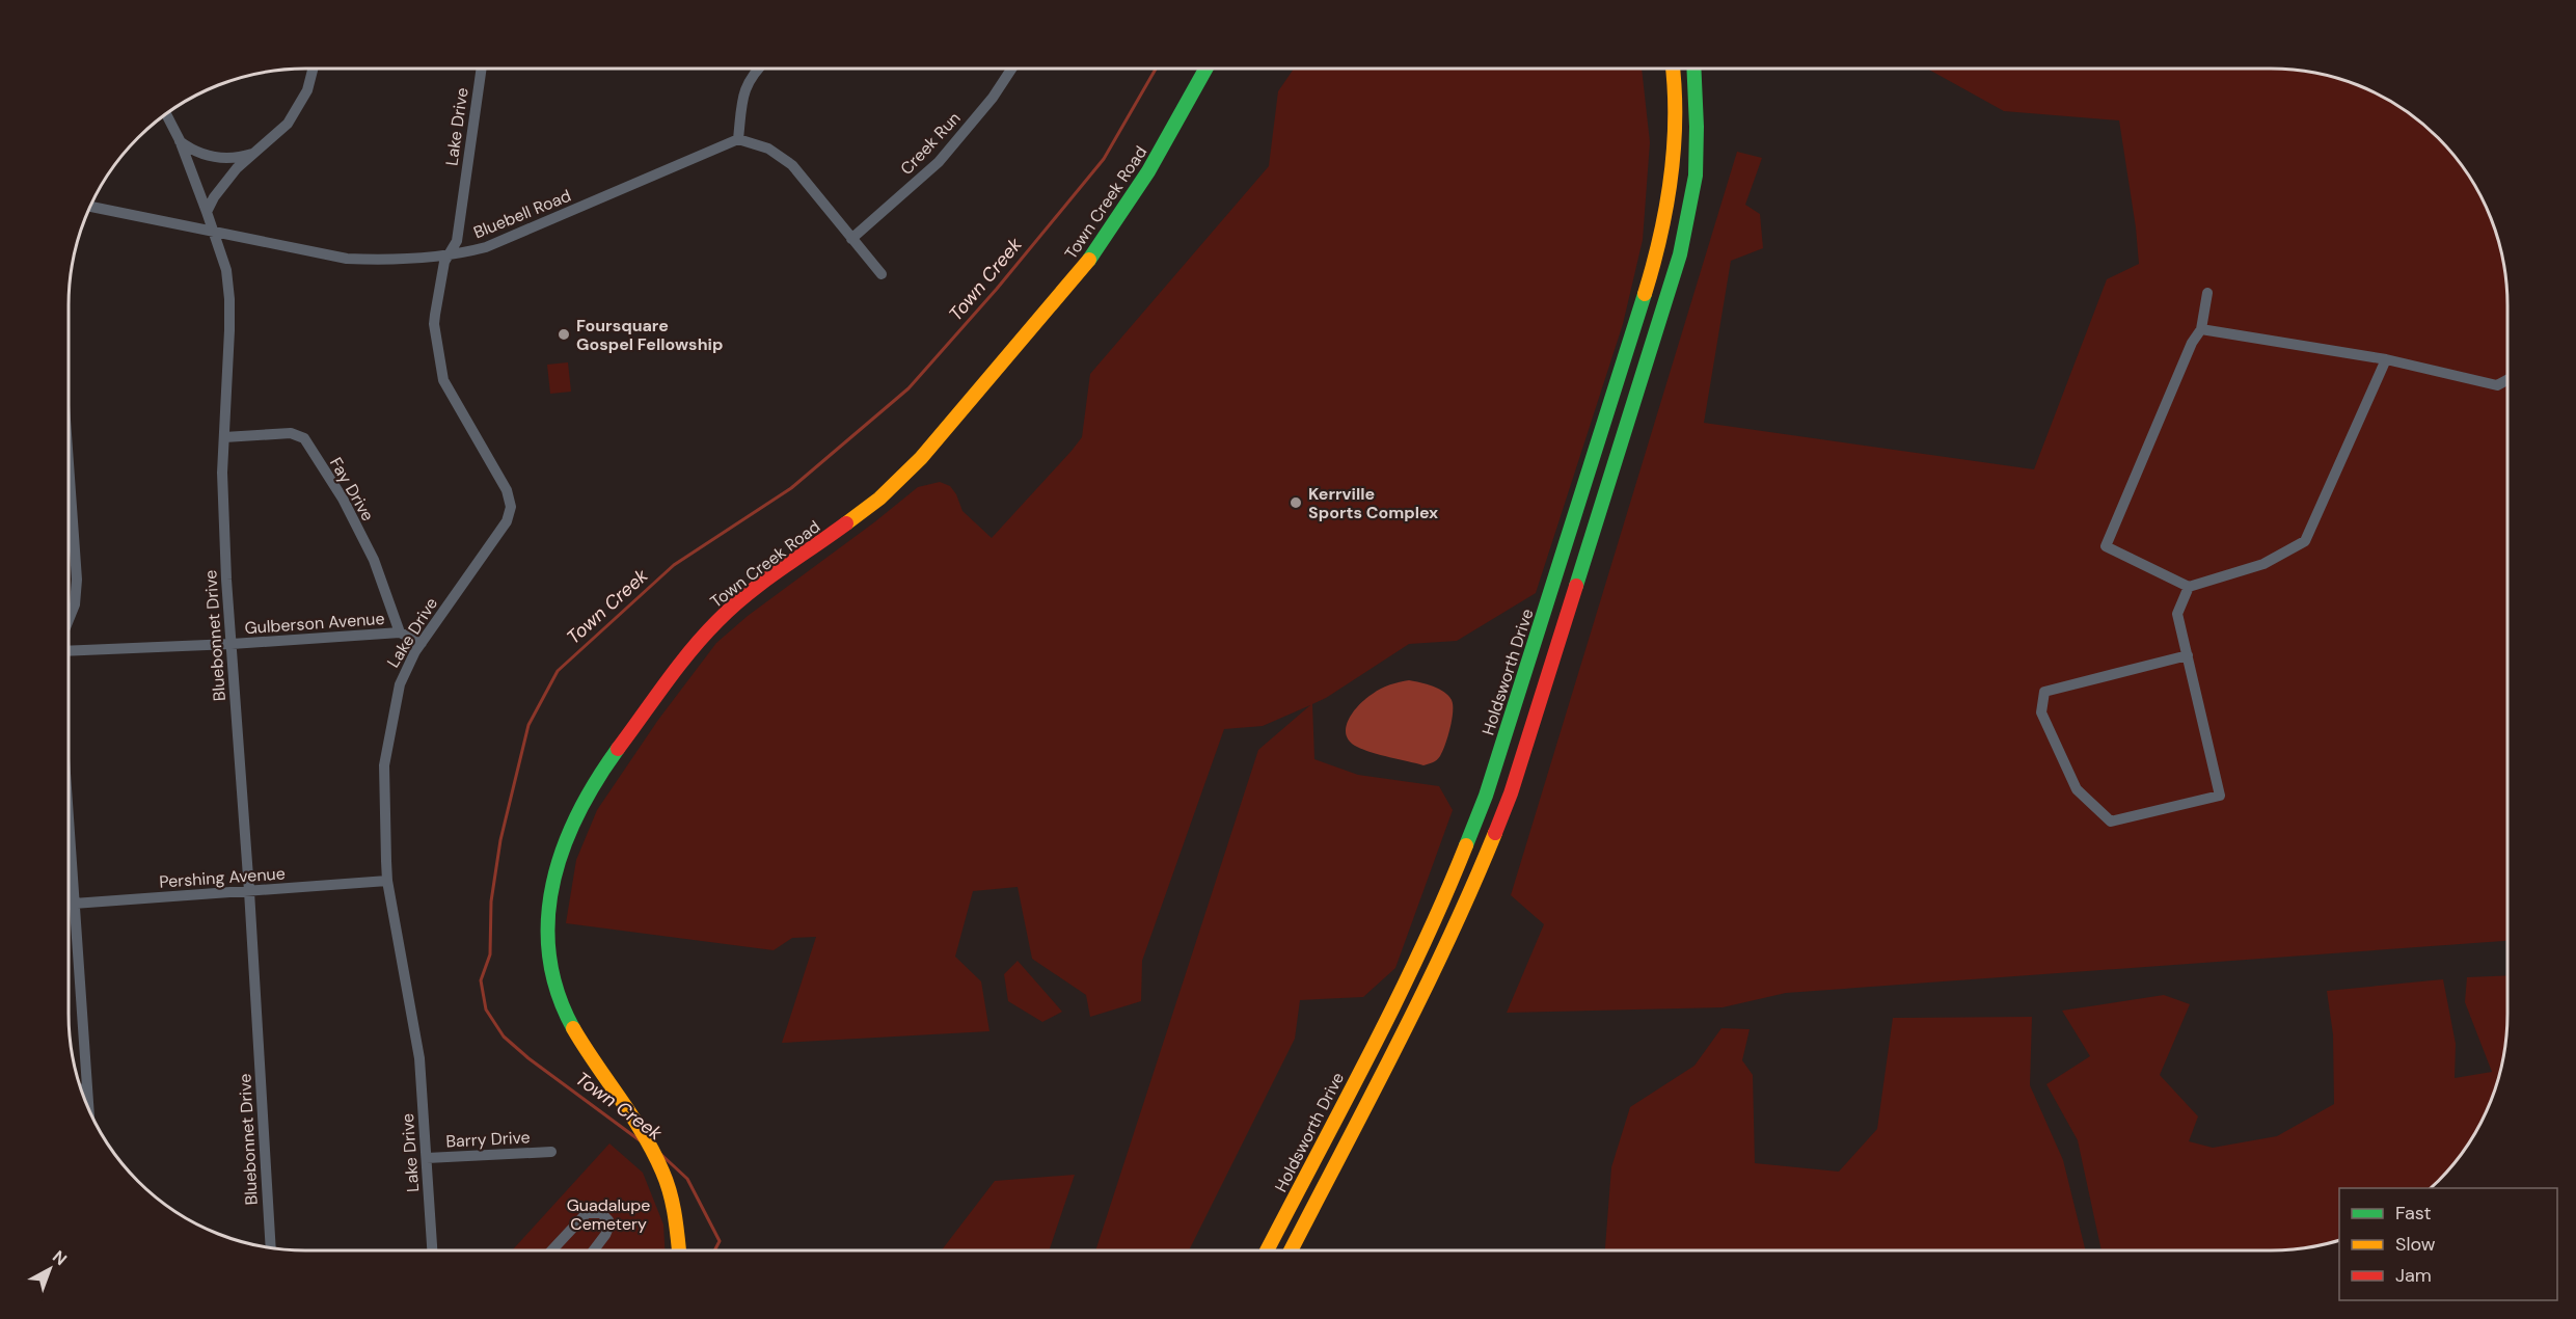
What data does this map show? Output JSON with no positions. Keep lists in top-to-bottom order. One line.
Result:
{"streets":{"main road":["Town Creek Road","Holdsworth Drive"],"street":["Lake Drive","Creek Run","Bluebell Road","Fay Drive","Gulberson Avenue","Bluebonnet Drive","Pershing Avenue","Barry Drive"]},"crossings":[["Lake Drive","Bluebell Road"],["Lake Drive","Gulberson Avenue"],["Lake Drive","Pershing Avenue"],["Lake Drive","Barry Drive"],["Bluebell Road","Bluebonnet Drive"],["Fay Drive","Gulberson Avenue"],["Fay Drive","Bluebonnet Drive"],["Gulberson Avenue","Bluebonnet Drive"],["Bluebonnet Drive","Pershing Avenue"]],"water":["Town Creek"],"parks":["Guadalupe Cemetery"],"places":["Foursquare Gospel Fellowship","Kerrville Sports Complex"],"legend":["Fast","Slow","Jam"],"north":"top right"}
